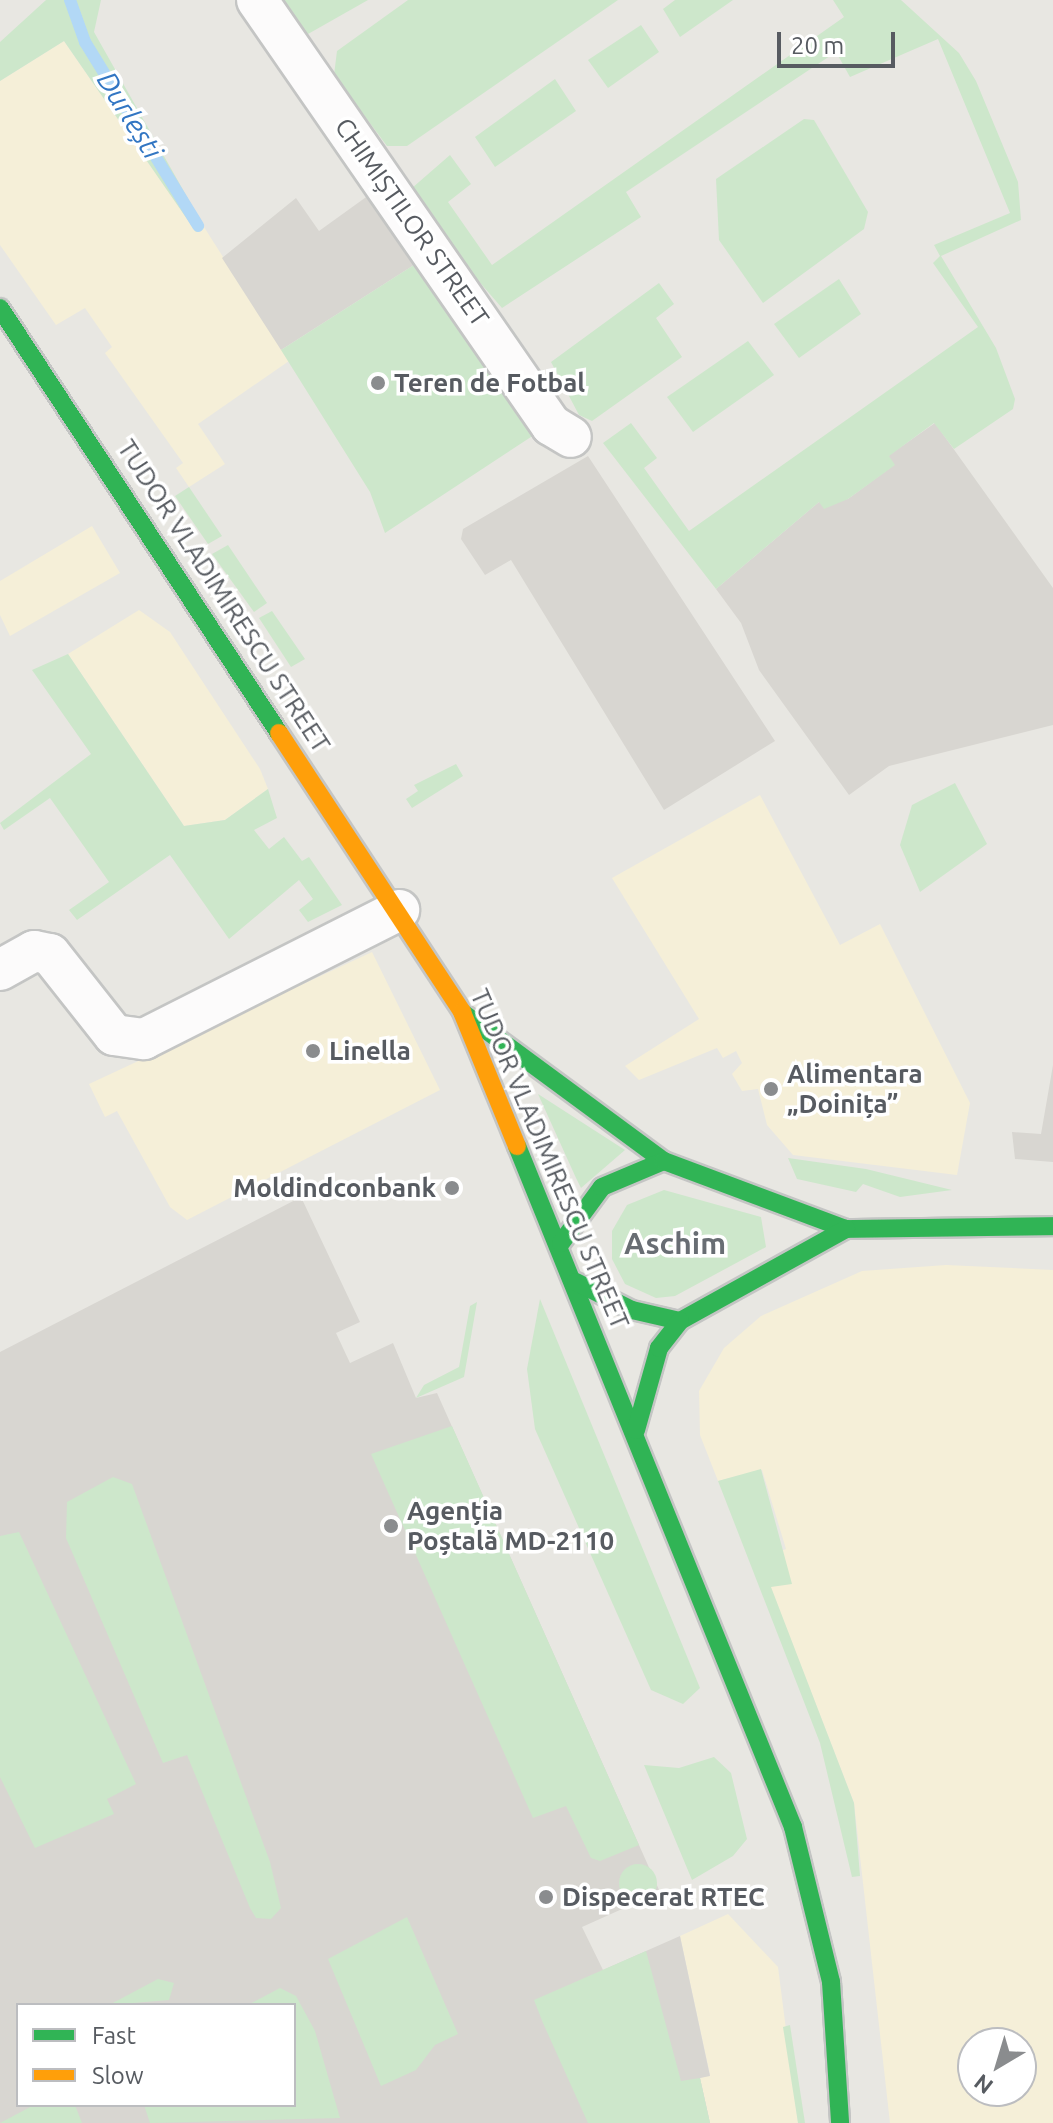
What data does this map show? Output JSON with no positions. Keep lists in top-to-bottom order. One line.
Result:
{"streets":{"main road":["TUDOR VLADIMIRESCU STREET"],"street":["CHIMIȘTILOR STREET"]},"districts":["Aschim"],"water":["Durlești"],"places":["Teren de Fotbal","Linella","Alimentara „Doinița”","Moldindconbank","Agenția Poștală MD-2110","Dispecerat RTEC"],"legend":["Fast","Slow"],"scale_bar":"20 m","north":"bottom left"}
